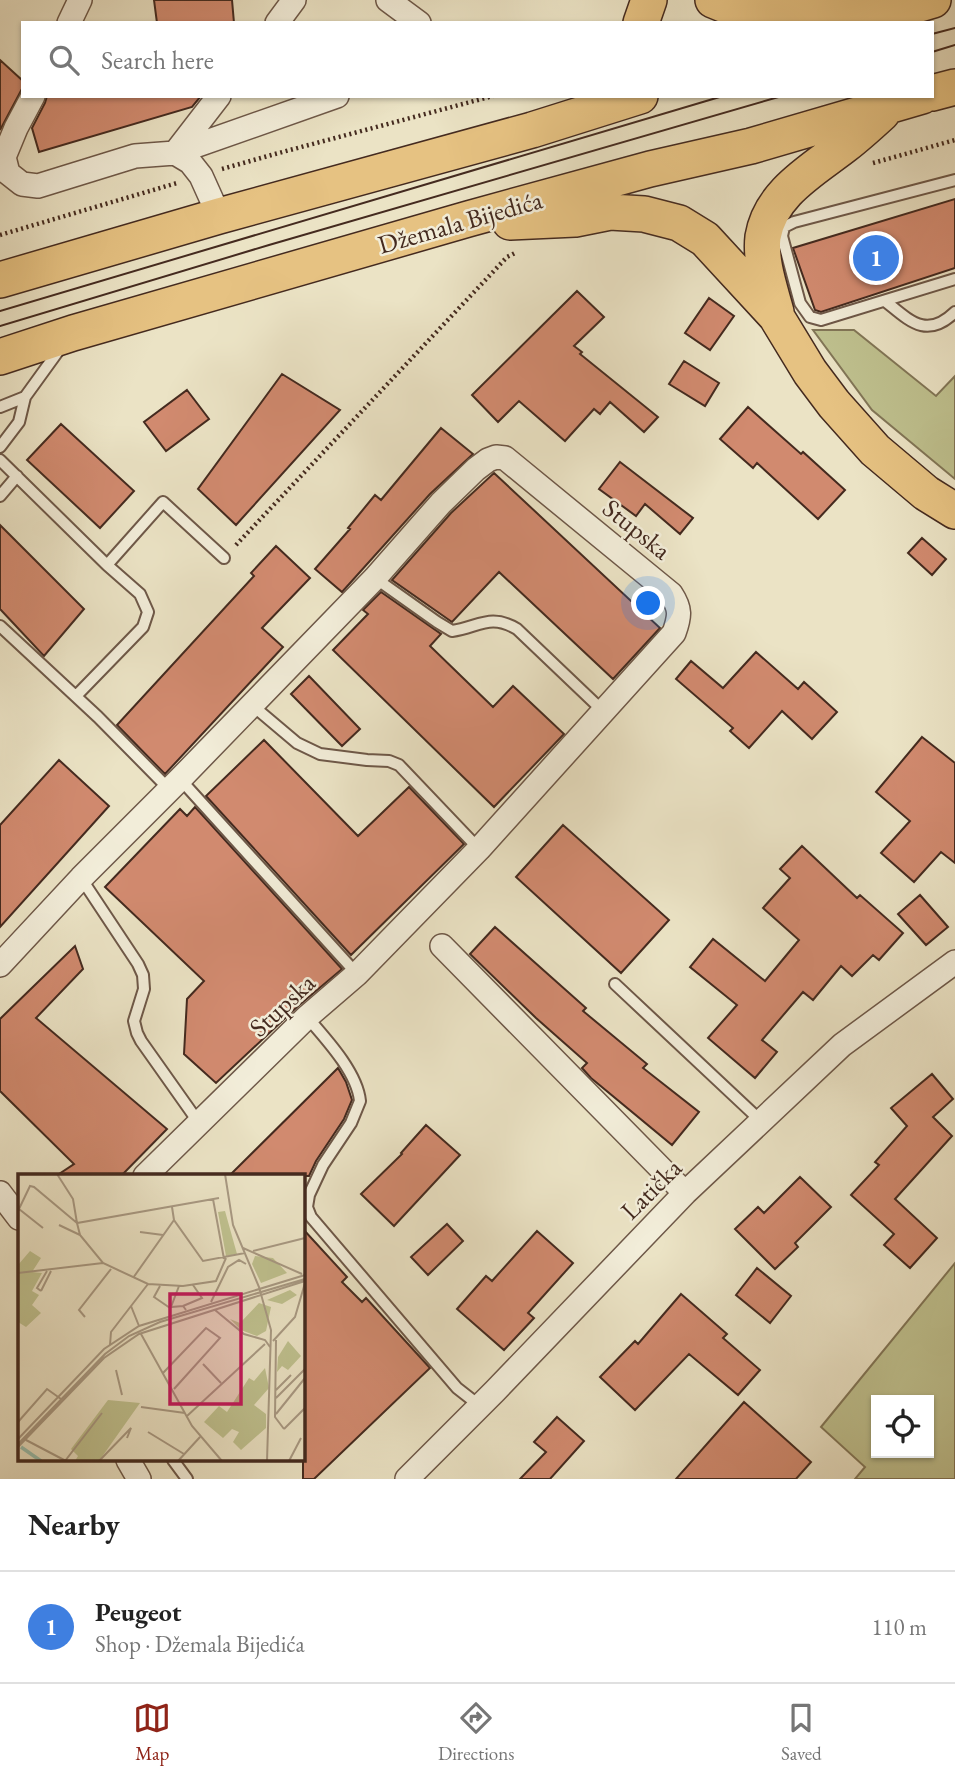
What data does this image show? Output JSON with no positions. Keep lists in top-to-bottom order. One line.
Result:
{"streets":{"main road":["Džemala Bijedića"],"street":["Stupska","Latička"]},"page":{"search":"Search here","pins":"1","heading":"Nearby","list":[{"mark":"1","name":"Peugeot","note":"Shop · Džemala Bijedića","value":"110 m"}],"nav":["Map","Directions","Saved"]}}
